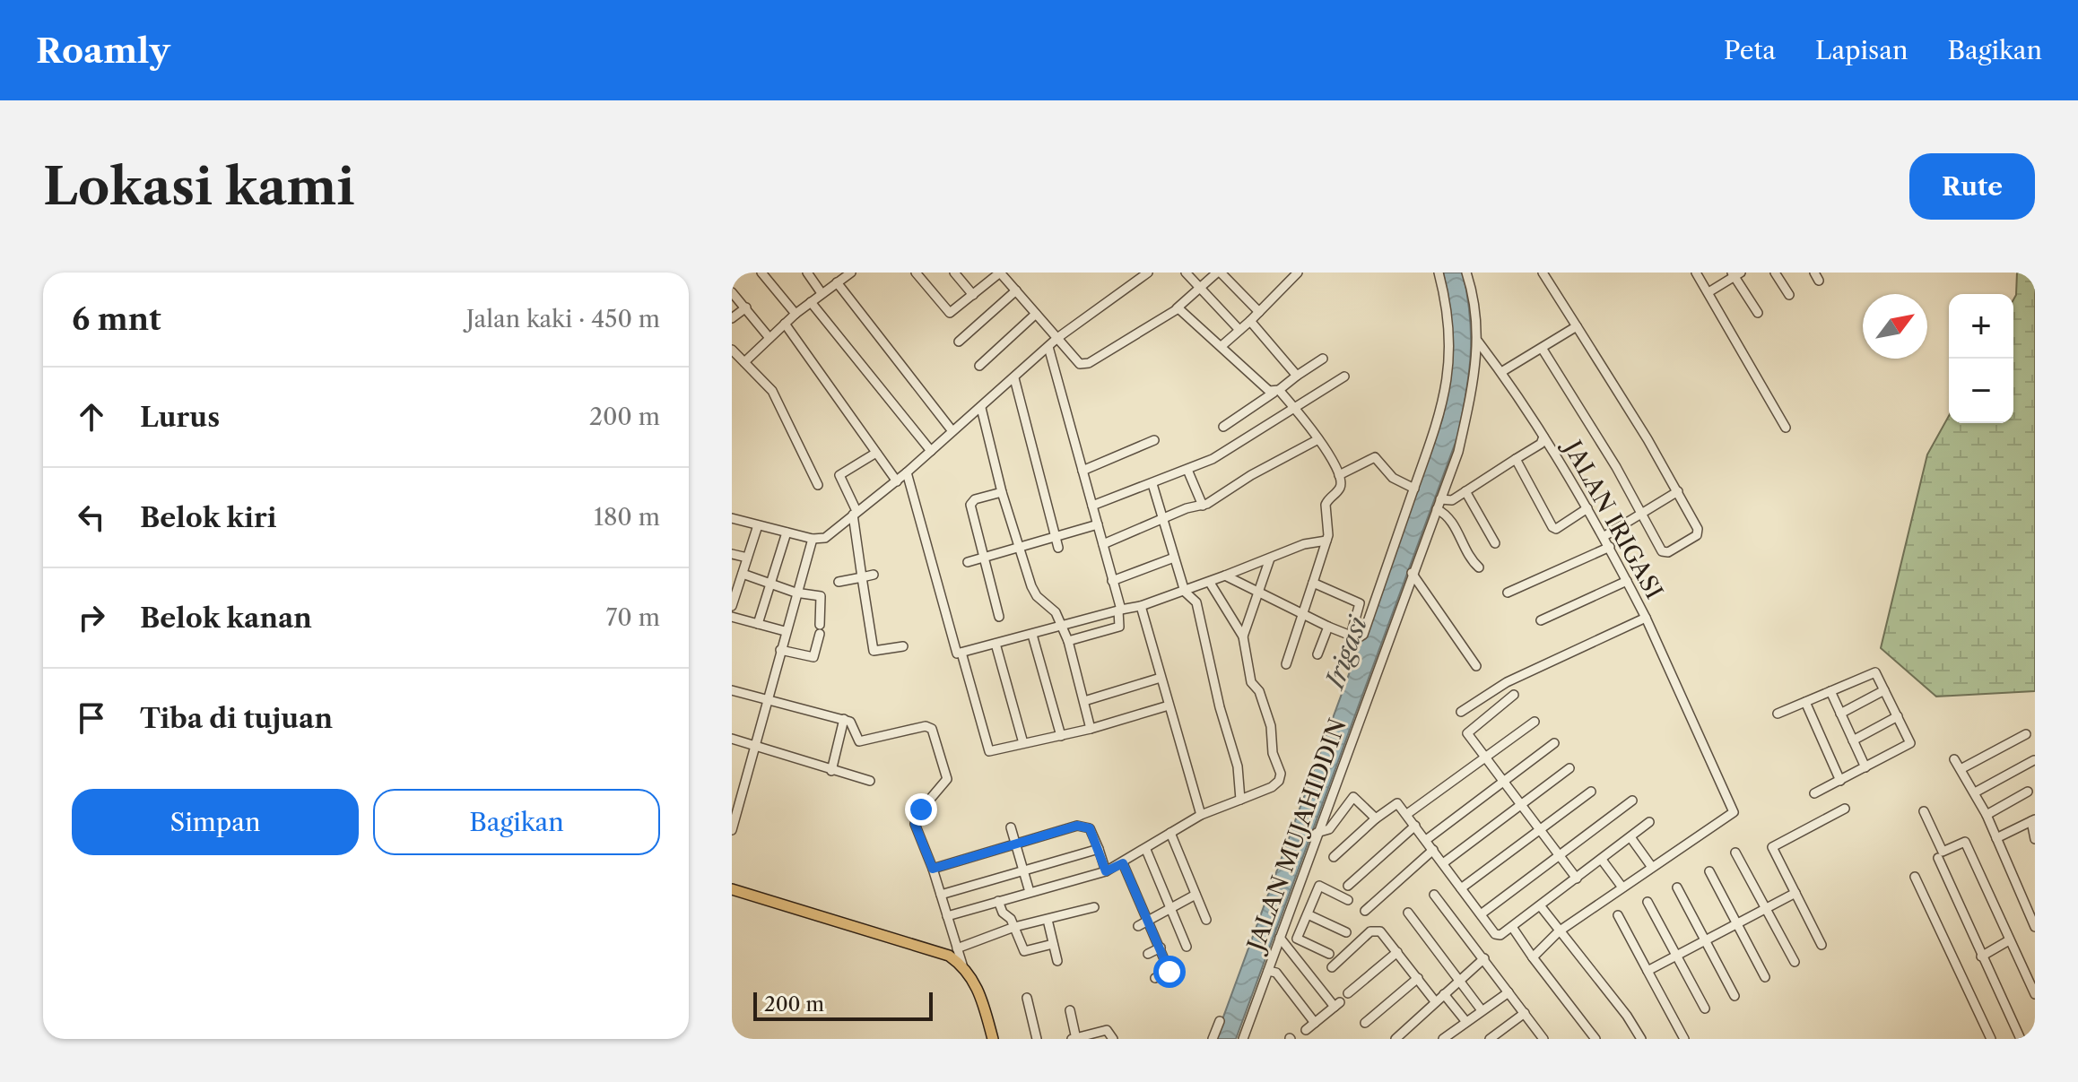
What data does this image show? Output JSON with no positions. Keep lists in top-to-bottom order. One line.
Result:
{"streets":{"street":["JALAN IRIGASI","JALAN MUJAHIDDIN"]},"crossings":[["JALAN IRIGASI","JALAN MUJAHIDDIN"]],"water":["Irigasi"],"scale_bar":"200 m","north":"top right","page":{"header":"Roamly","nav":["Peta","Lapisan","Bagikan"],"buttons":["Rute",["Simpan","Bagikan"]],"title":"Lokasi kami","heading":["6 mnt","Jalan kaki · 450 m"],"map_buttons":["+","−"],"list":[["Lurus","200 m"],["Belok kiri","180 m"],["Belok kanan","70 m"],"Tiba di tujuan"],"scale":"200 m"}}
